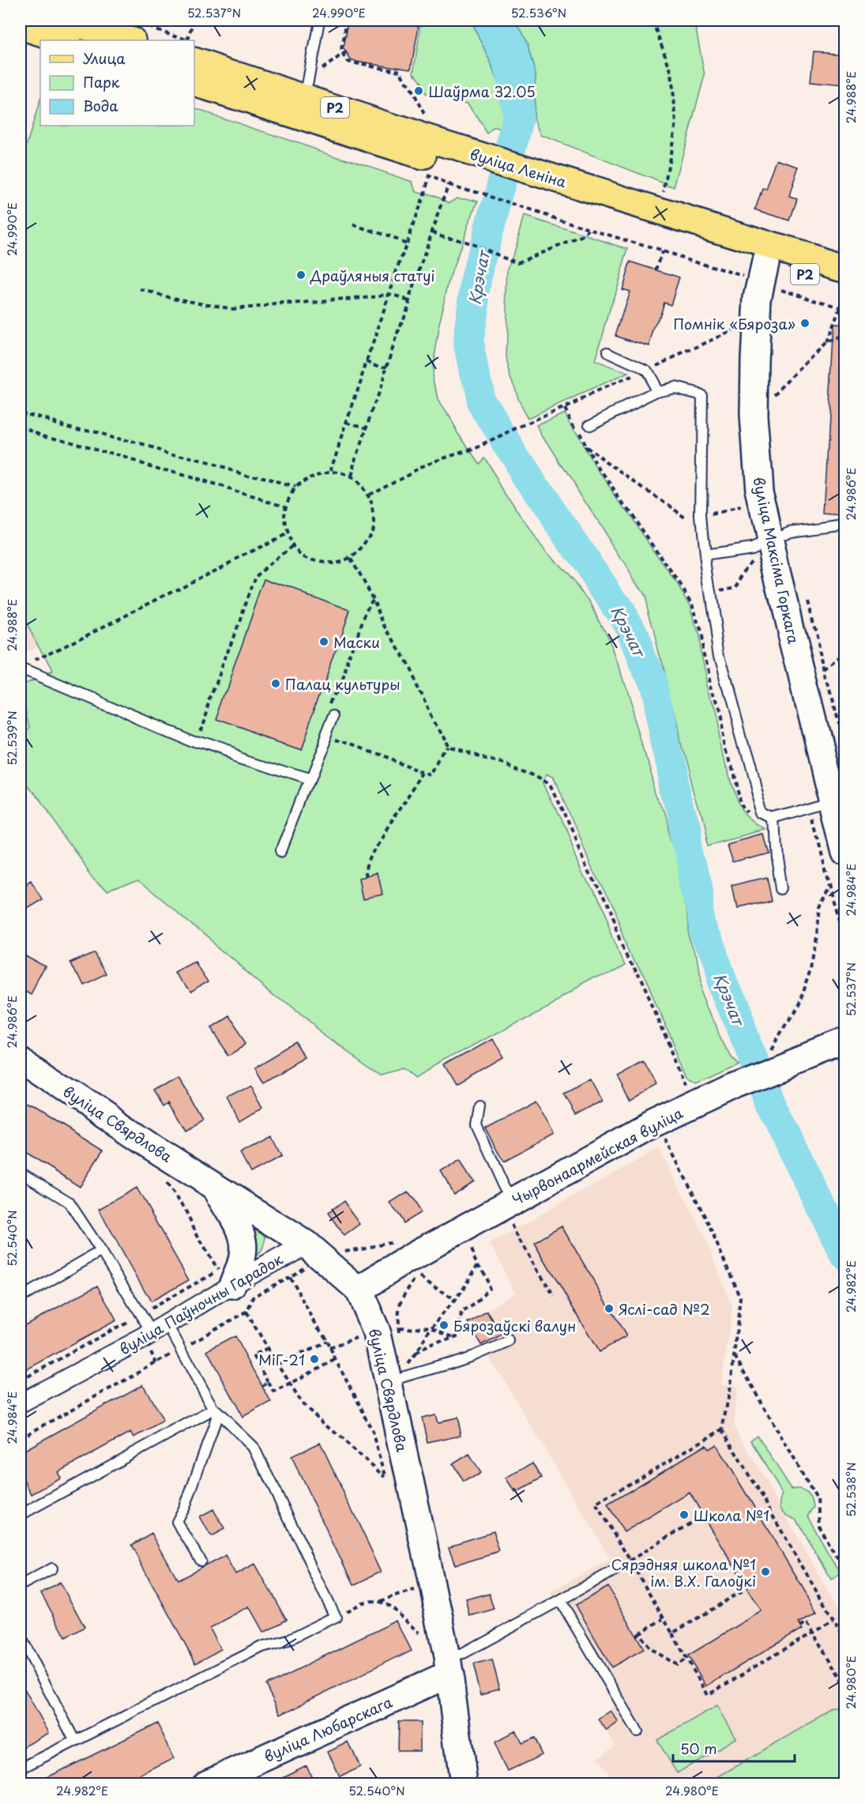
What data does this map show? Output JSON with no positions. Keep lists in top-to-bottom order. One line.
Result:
{"streets":{"main road":["Р2","вуліца Леніна"],"street":["вуліца Максіма Горкага","вуліца Свярдлова","Чырвонаармейская вуліца","вуліца Паўночны Гарадок","вуліца Любарскага"]},"crossings":[["вуліца Леніна","вуліца Максіма Горкага"],["вуліца Свярдлова","Чырвонаармейская вуліца"],["вуліца Свярдлова","вуліца Паўночны Гарадок"],["вуліца Свярдлова","вуліца Любарскага"]],"water":["Крэчат"],"places":["Шаўрма 32.05","Драўляныя статуі","Помнік «Бяроза»","Маски","Палац культуры","Яслі-сад №2","Бярозаўскі валун","МіГ-21","Школа №1","Сярэдняя школа №1 ім. В.Х. Галоўкі"],"legend":["Улица","Парк","Вода"],"scale_bar":"50 m","coordinates":["52.537°N","24.990°E","52.536°N","24.988°E","24.986°E","52.539°N","24.984°E","52.540°N","24.982°E","52.538°N","24.980°E"]}
